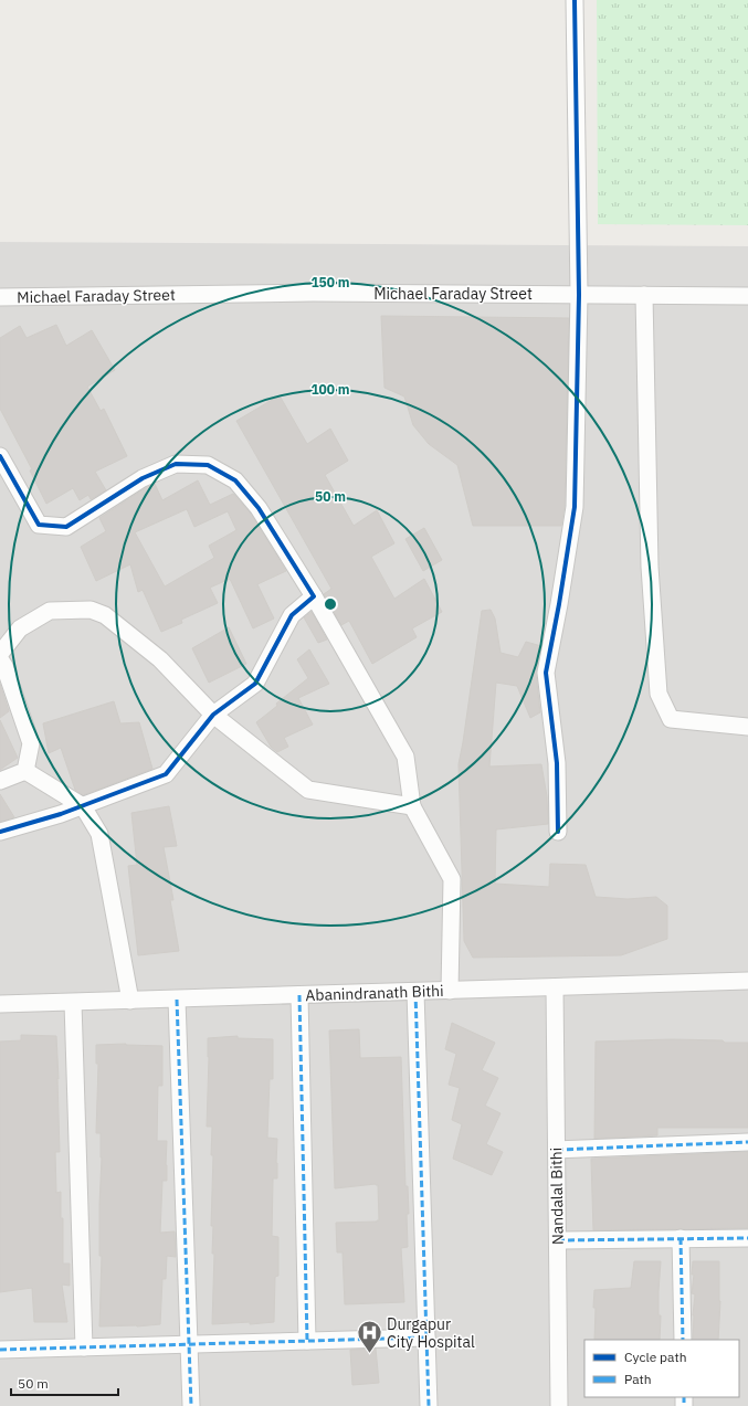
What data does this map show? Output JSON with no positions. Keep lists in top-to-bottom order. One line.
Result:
{"streets":{"street":["Michael Faraday Street","Abanindranath Bithi","Nandalal Bithi"]},"crossings":[["Abanindranath Bithi","Nandalal Bithi"]],"places":{"hospital":["Durgapur City Hospital"]},"legend":["Cycle path","Path"],"scale_bar":"50 m","rings":["150 m","100 m","50 m"]}
